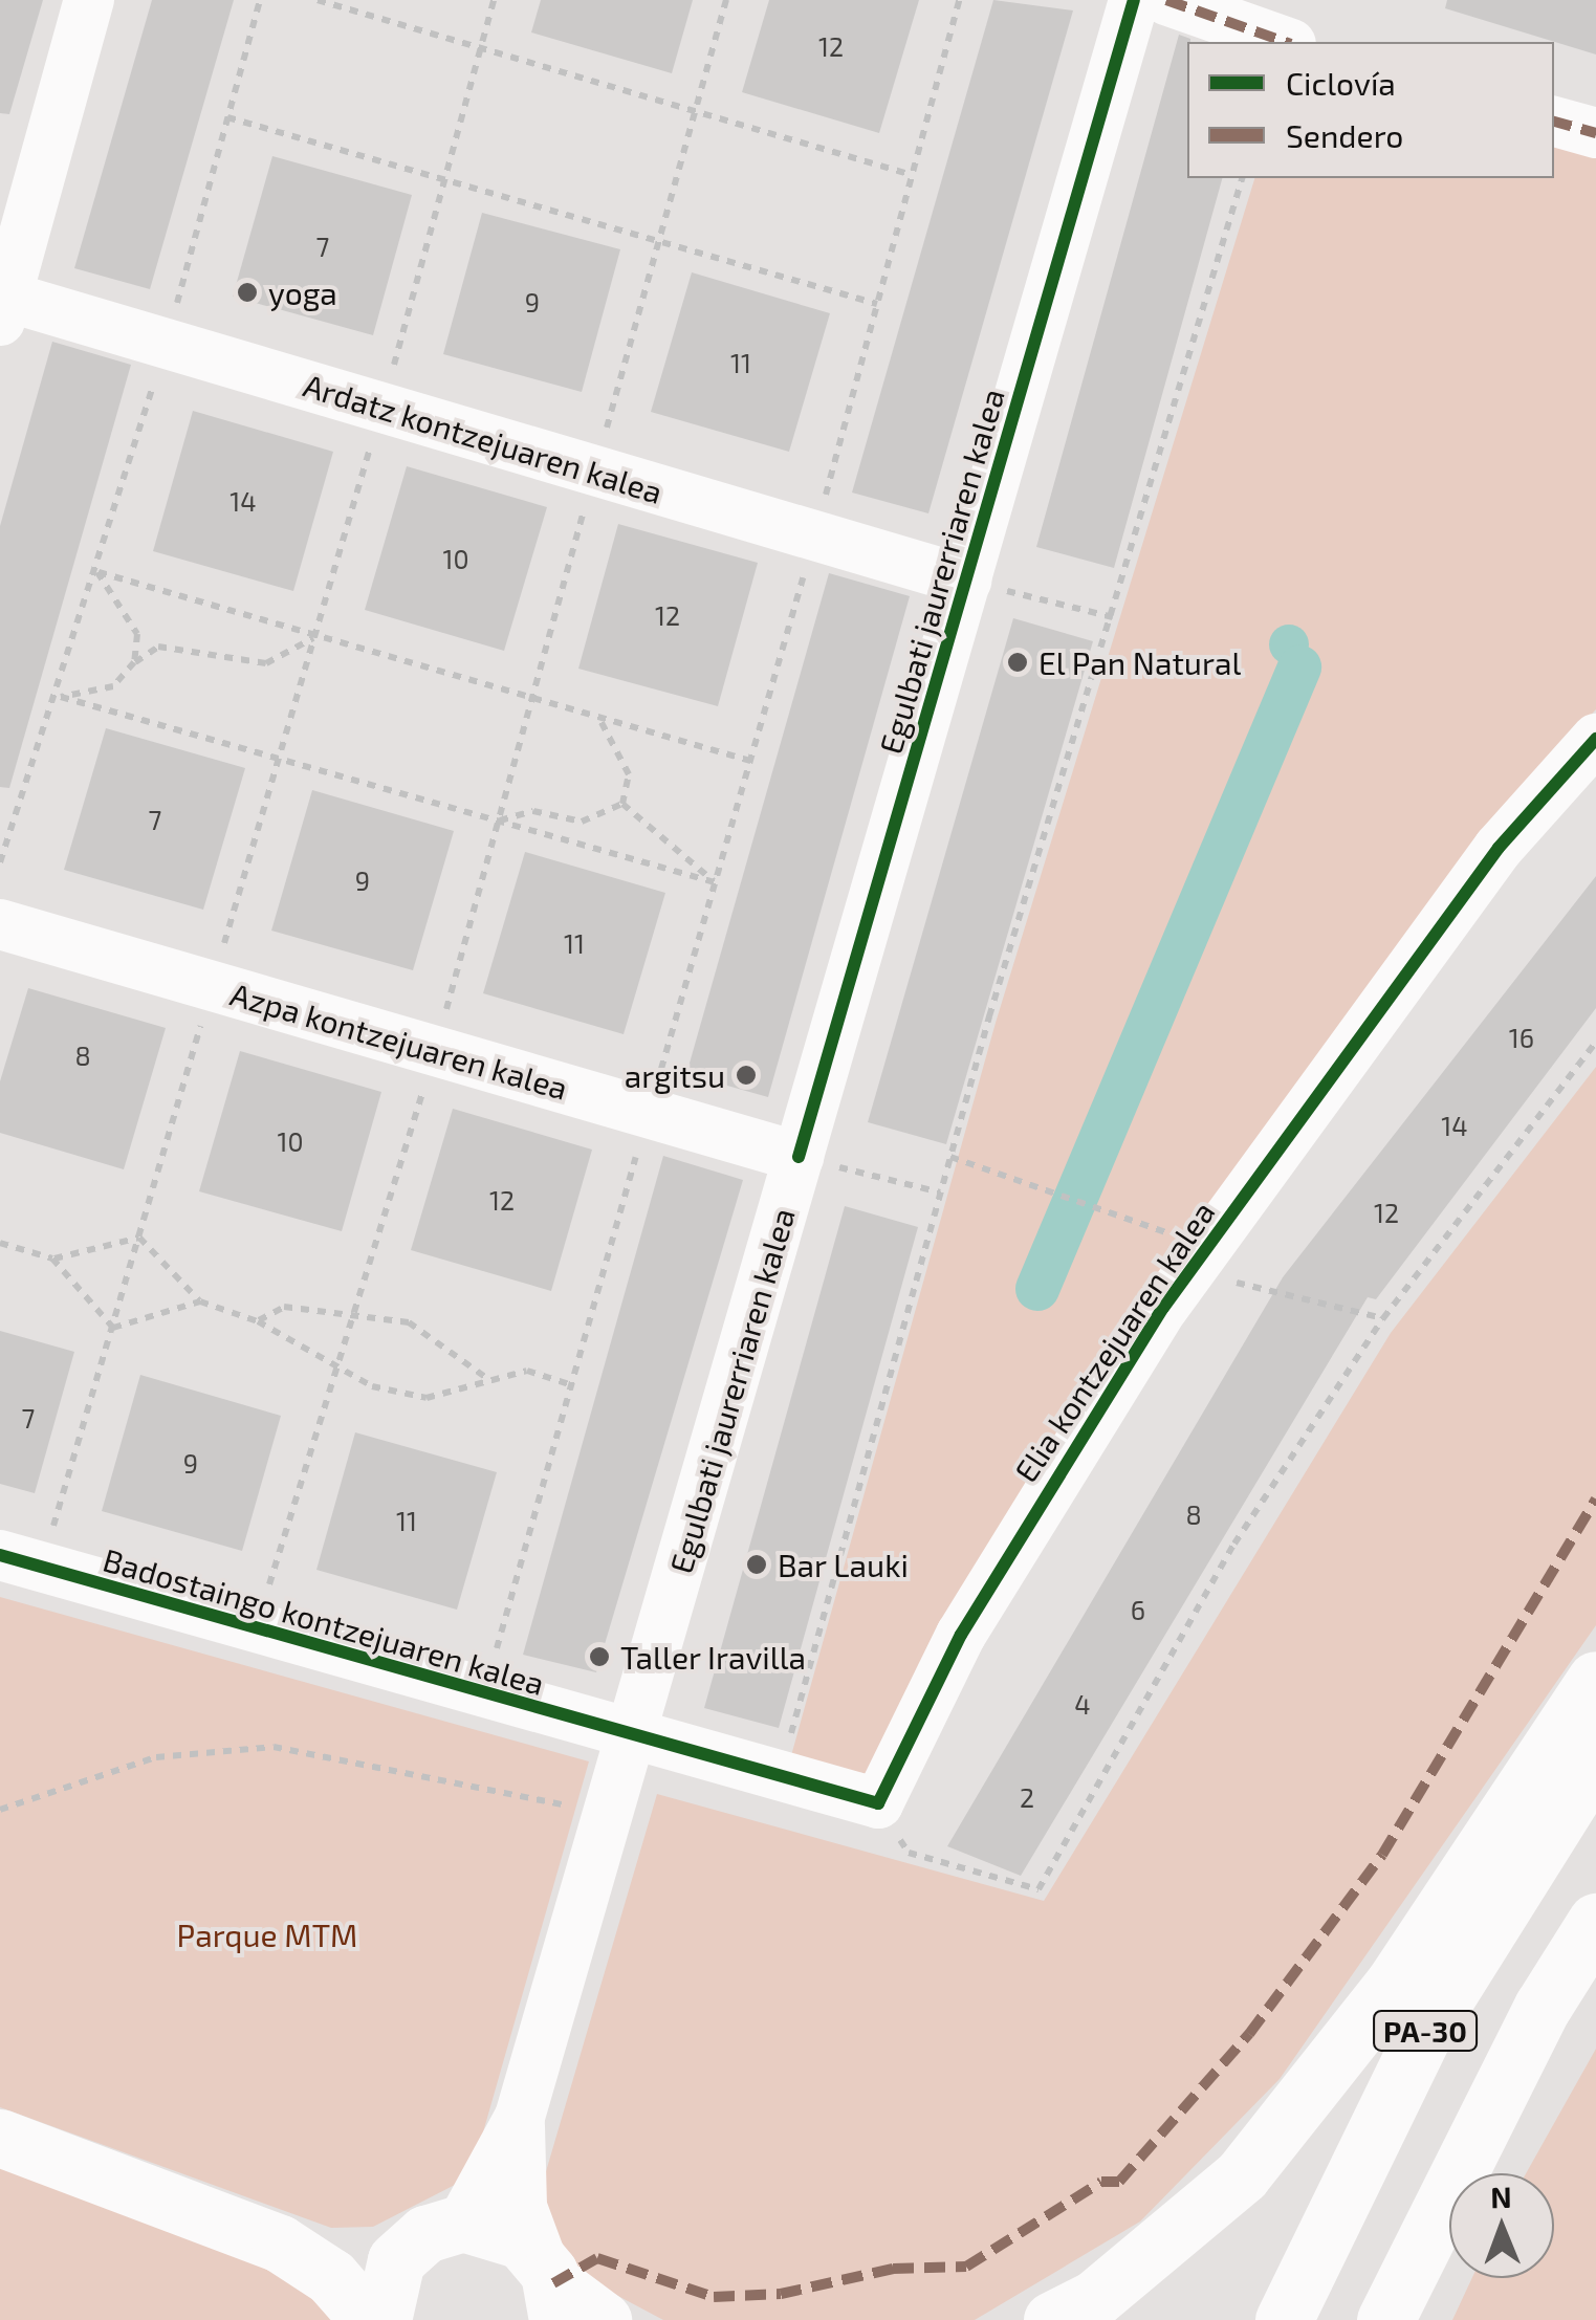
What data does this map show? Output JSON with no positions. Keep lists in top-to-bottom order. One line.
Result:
{"streets":{"main road":["PA-30"],"street":["Ardatz kontzejuaren kalea","Egulbati jaurerriaren kalea","Azpa kontzejuaren kalea","Elia kontzejuaren kalea","Badostaingo kontzejuaren kalea"]},"crossings":[["Ardatz kontzejuaren kalea","Egulbati jaurerriaren kalea"],["Egulbati jaurerriaren kalea","Azpa kontzejuaren kalea"],["Egulbati jaurerriaren kalea","Badostaingo kontzejuaren kalea"]],"parks":["Parque MTM"],"places":["yoga","El Pan Natural","argitsu","Bar Lauki","Taller Iravilla"],"house_numbers":["12","7","9","11","14","10","12","7","9","11","16","8","14","10","12","12","7","9","8","11","6","4","2"],"legend":["Ciclovía","Sendero"],"north":"top"}
